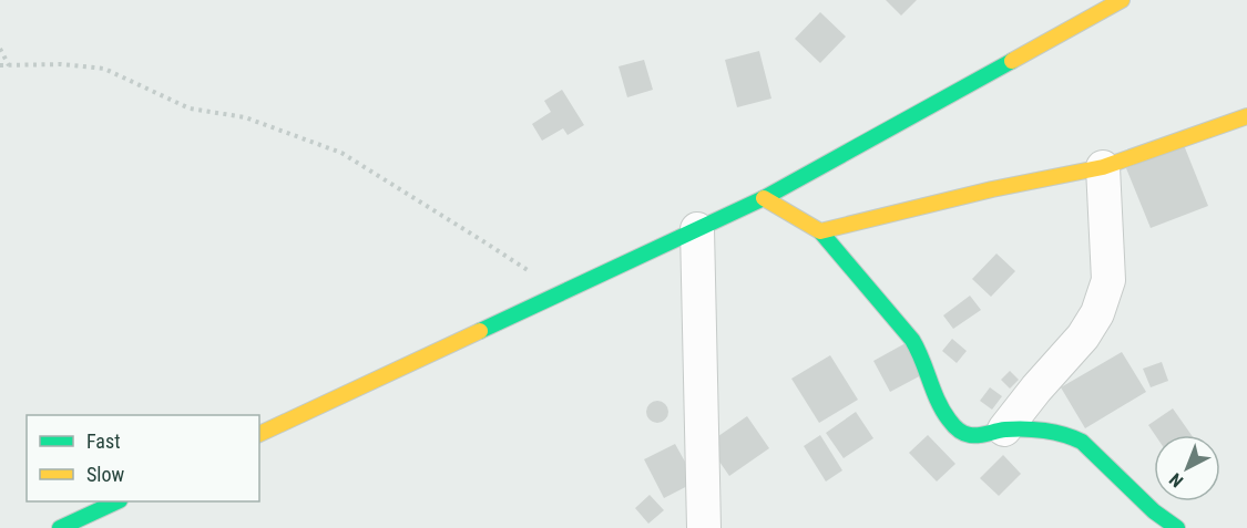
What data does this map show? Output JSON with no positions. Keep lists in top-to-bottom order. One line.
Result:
{"legend":["Fast","Slow"],"north":"bottom left"}
